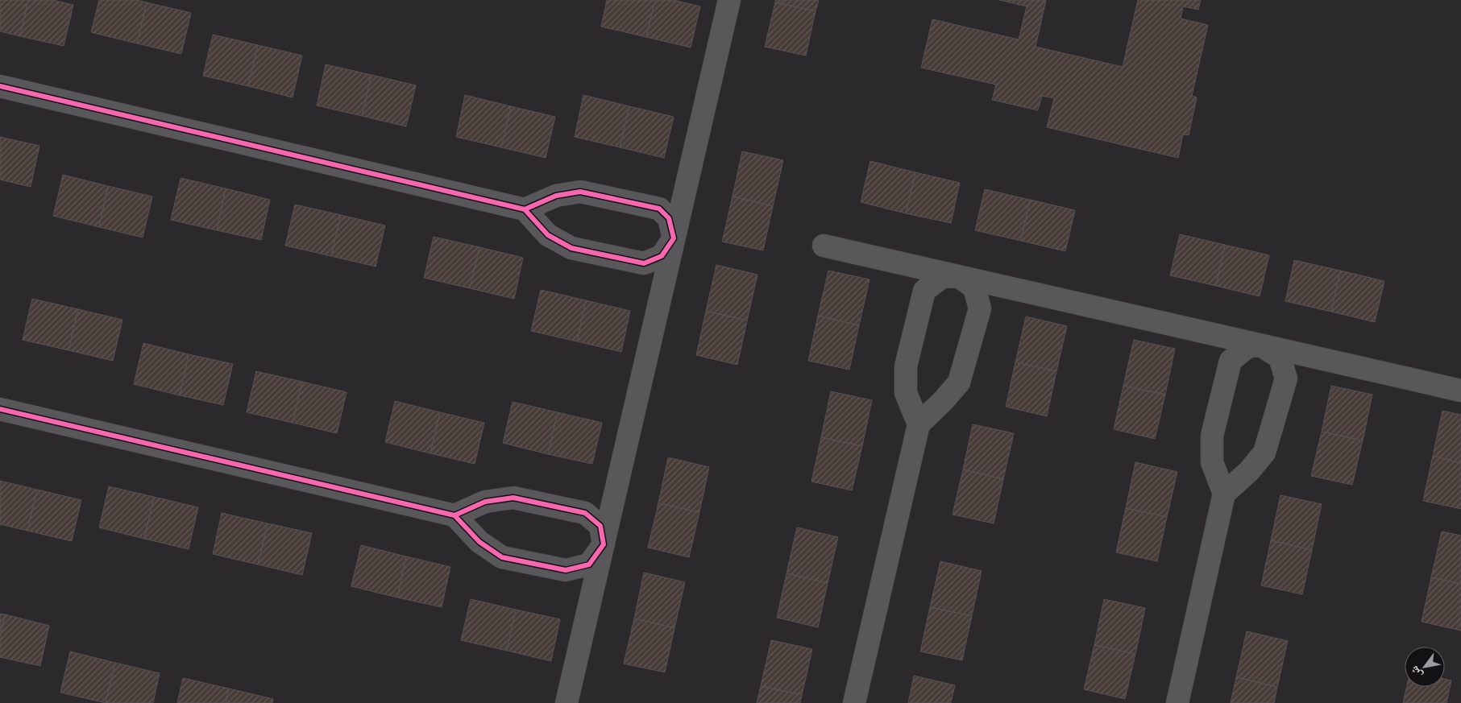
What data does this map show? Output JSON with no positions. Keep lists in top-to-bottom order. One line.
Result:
{"north":"bottom left"}
